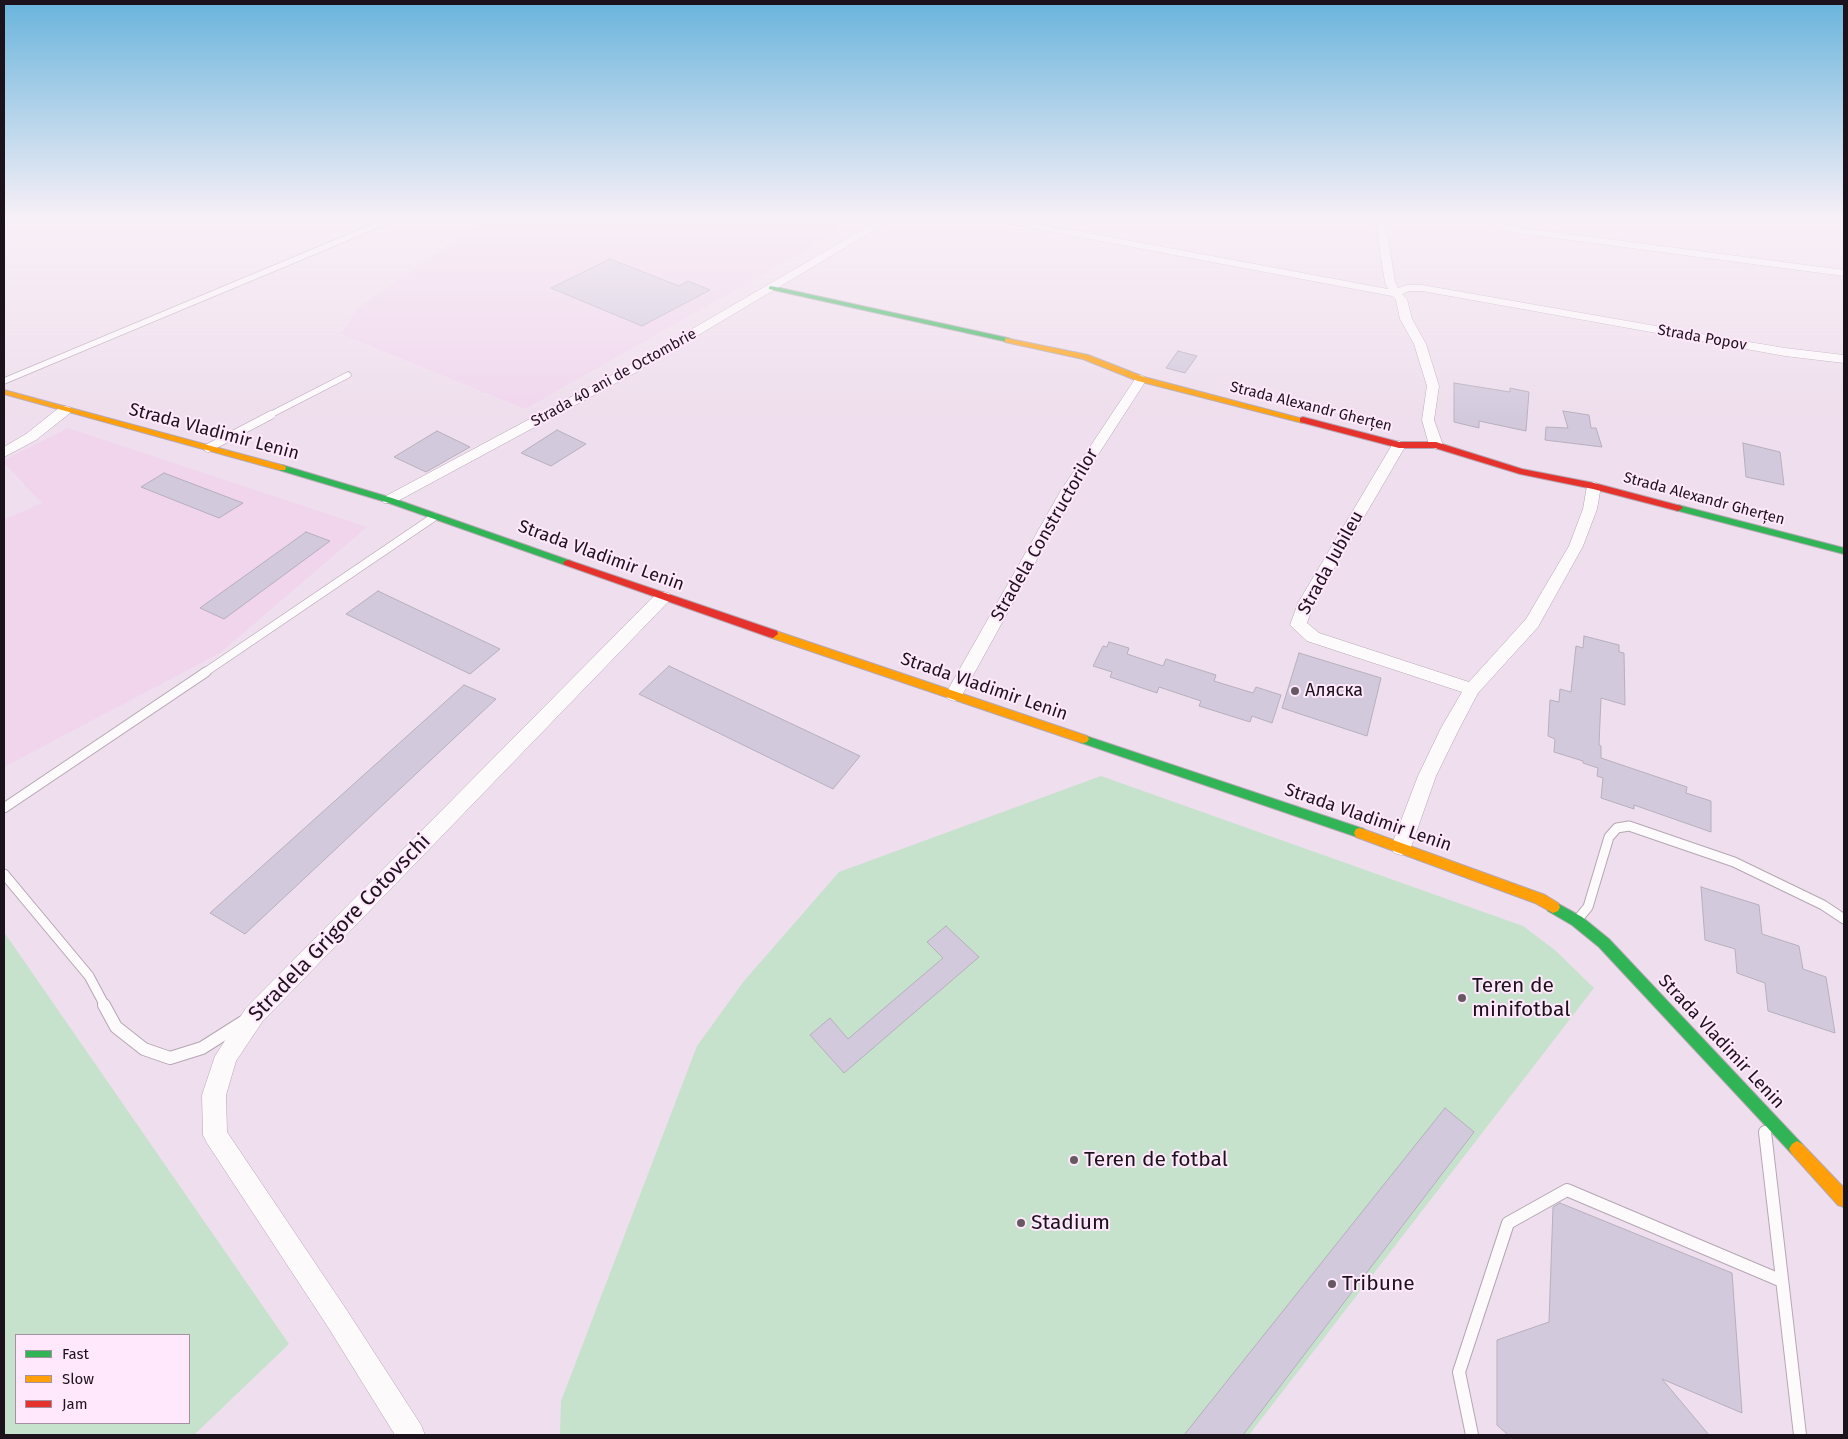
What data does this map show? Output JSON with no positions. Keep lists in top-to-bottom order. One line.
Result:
{"streets":{"main road":["Strada Alexandr Gherțen","Strada Vladimir Lenin"],"street":["Strada Popov","Strada 40 ani de Octombrie","Stradela Constructorilor","Strada Jubileu","Stradela Grigore Cotovschi"]},"crossings":[["Strada 40 ani de Octombrie","Strada Alexandr Gherțen"],["Strada 40 ani de Octombrie","Strada Vladimir Lenin"],["Strada Alexandr Gherțen","Stradela Constructorilor"],["Strada Alexandr Gherțen","Strada Jubileu"],["Strada Vladimir Lenin","Stradela Constructorilor"],["Strada Vladimir Lenin","Stradela Grigore Cotovschi"]],"places":["Аляска","Teren de minifotbal","Teren de fotbal","Stadium","Tribune"],"legend":["Fast","Slow","Jam"]}
